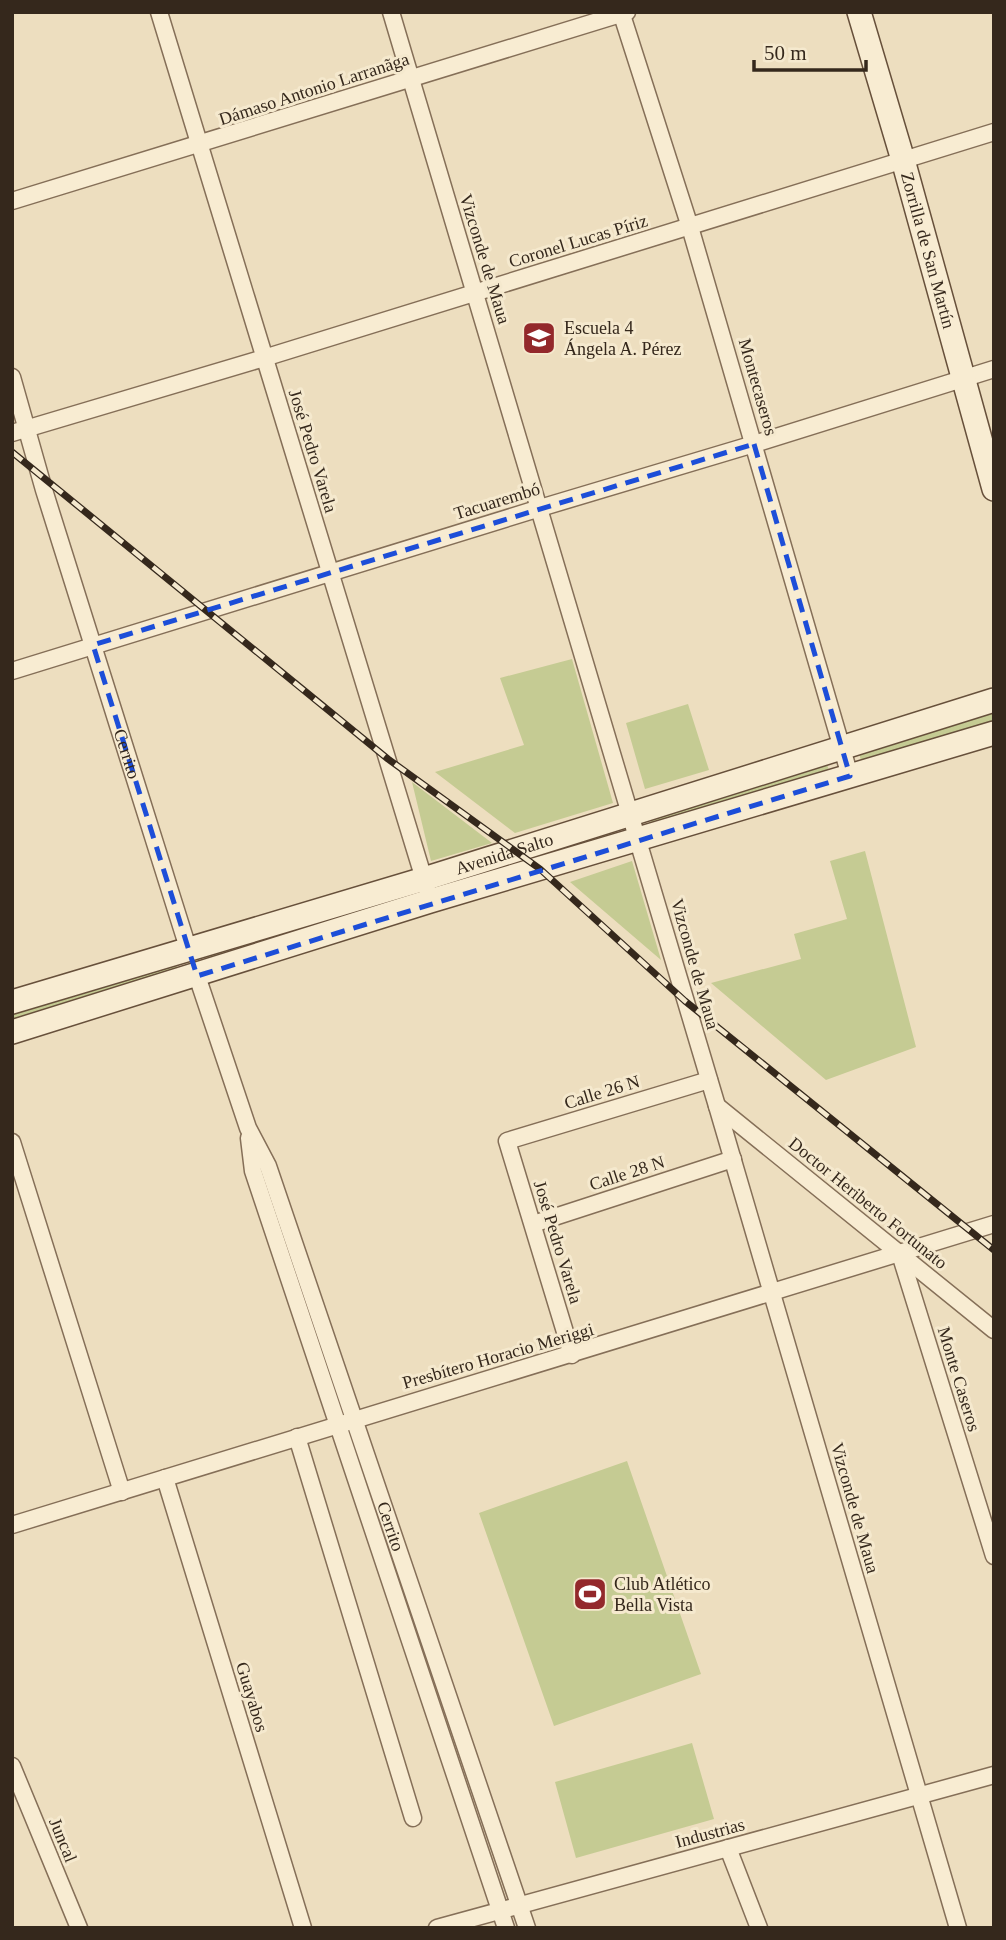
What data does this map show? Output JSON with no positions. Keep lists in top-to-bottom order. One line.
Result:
{"streets":{"street":["Dámaso Antonio Larranãga","Coronel Lucas Píriz","Zorrilla de San Martín","Vizconde de Maua","Montecaseros","José Pedro Varela","Tacuarembó","Cerrito","Avenida Salto","Calle 26 N","Calle 28 N","Doctor Heriberto Fortunato","Presbítero Horacio Meriggi","Monte Caseros","Guayabos","Industrias","Juncal"]},"crossings":[["Dámaso Antonio Larranãga","Vizconde de Maua"],["Dámaso Antonio Larranãga","Montecaseros"],["Dámaso Antonio Larranãga","José Pedro Varela"],["Coronel Lucas Píriz","Zorrilla de San Martín"],["Coronel Lucas Píriz","Vizconde de Maua"],["Coronel Lucas Píriz","Montecaseros"],["Coronel Lucas Píriz","José Pedro Varela"],["Coronel Lucas Píriz","Cerrito"],["Zorrilla de San Martín","Tacuarembó"],["Vizconde de Maua","Tacuarembó"],["Vizconde de Maua","Avenida Salto"],["Vizconde de Maua","Calle 26 N"],["Vizconde de Maua","Calle 28 N"],["Vizconde de Maua","Doctor Heriberto Fortunato"],["Vizconde de Maua","Presbítero Horacio Meriggi"],["Vizconde de Maua","Industrias"],["Montecaseros","Tacuarembó"],["Montecaseros","Avenida Salto"],["José Pedro Varela","Tacuarembó"],["José Pedro Varela","Avenida Salto"],["José Pedro Varela","Calle 26 N"],["José Pedro Varela","Calle 28 N"],["José Pedro Varela","Presbítero Horacio Meriggi"],["Tacuarembó","Cerrito"],["Cerrito","Avenida Salto"],["Cerrito","Presbítero Horacio Meriggi"],["Cerrito","Industrias"],["Doctor Heriberto Fortunato","Presbítero Horacio Meriggi"],["Doctor Heriberto Fortunato","Monte Caseros"],["Presbítero Horacio Meriggi","Monte Caseros"],["Presbítero Horacio Meriggi","Guayabos"]],"places":{"school or university":["Escuela 4 Ángela A. Pérez"],"sports":["Club Atlético Bella Vista"]},"scale_bar":"50 m"}
